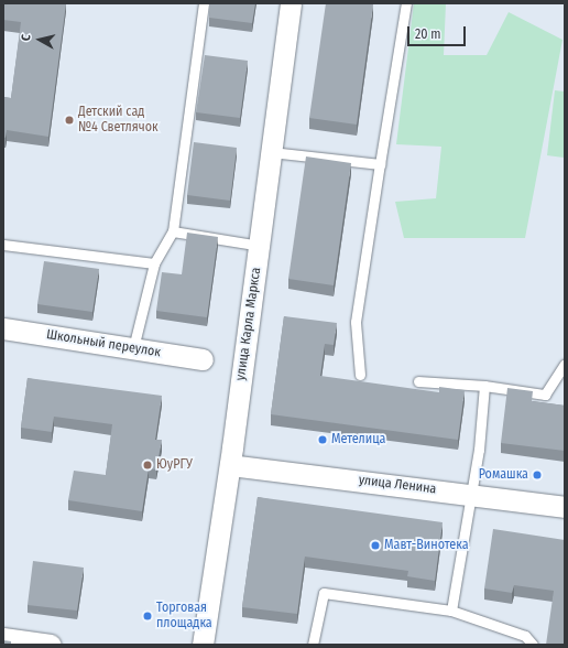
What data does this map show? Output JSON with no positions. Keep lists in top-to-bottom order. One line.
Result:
{"streets":{"street":["улица Карла Маркса","Школьный переулок","улица Ленина"]},"crossings":[["улица Карла Маркса","улица Ленина"]],"places":["Детский сад №4 Светлячок","Метелица","ЮуРГУ","Ромашка","Мавт-Винотека","Торговая площадка"],"scale_bar":"20 m","north":"left"}
